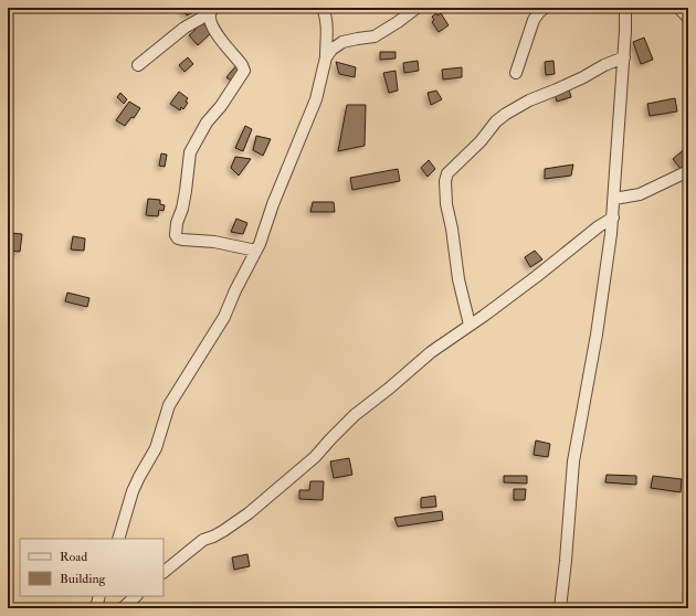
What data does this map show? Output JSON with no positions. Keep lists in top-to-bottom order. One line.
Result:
{"legend":["Road","Building"]}
